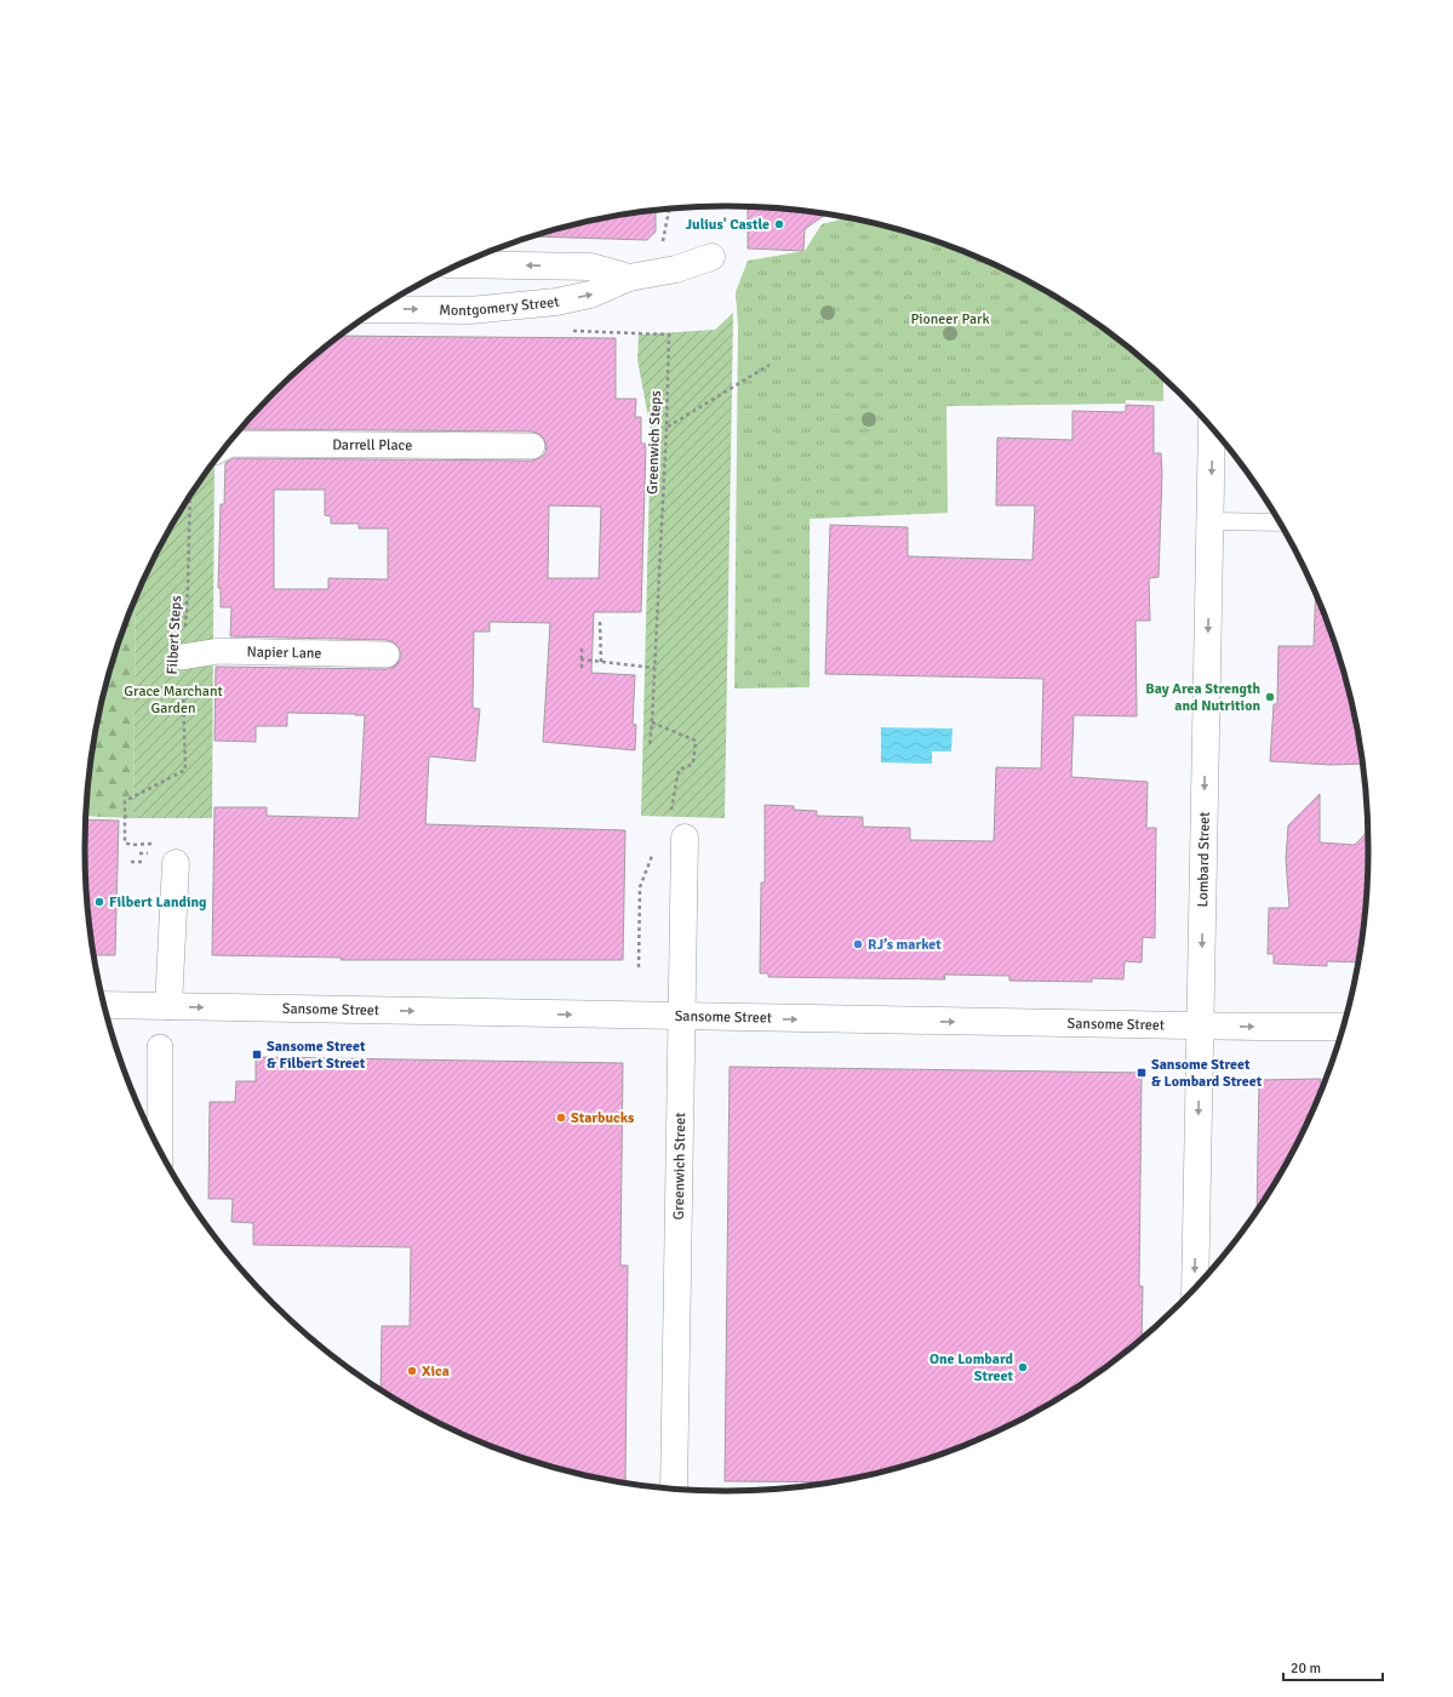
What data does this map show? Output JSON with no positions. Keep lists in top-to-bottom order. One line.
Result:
{"streets":{"street":["Montgomery Street","Darrell Place","Napier Lane","Lombard Street","Sansome Street","Greenwich Street"],"path":["Greenwich Steps","Filbert Steps"]},"crossings":[["Filbert Steps","Napier Lane"],["Lombard Street","Sansome Street"],["Sansome Street","Greenwich Street"]],"one_way":["Lombard Street","Sansome Street"],"parks":["Pioneer Park","Grace Marchant Garden"],"places":{"other":["Julius' Castle","Bay Area Strength and Nutrition","Filbert Landing","RJ’s market","Starbucks","One Lombard Street","Xica"],"transit":["Sansome Street & Filbert Street","Sansome Street & Lombard Street"]},"scale_bar":"20 m"}
